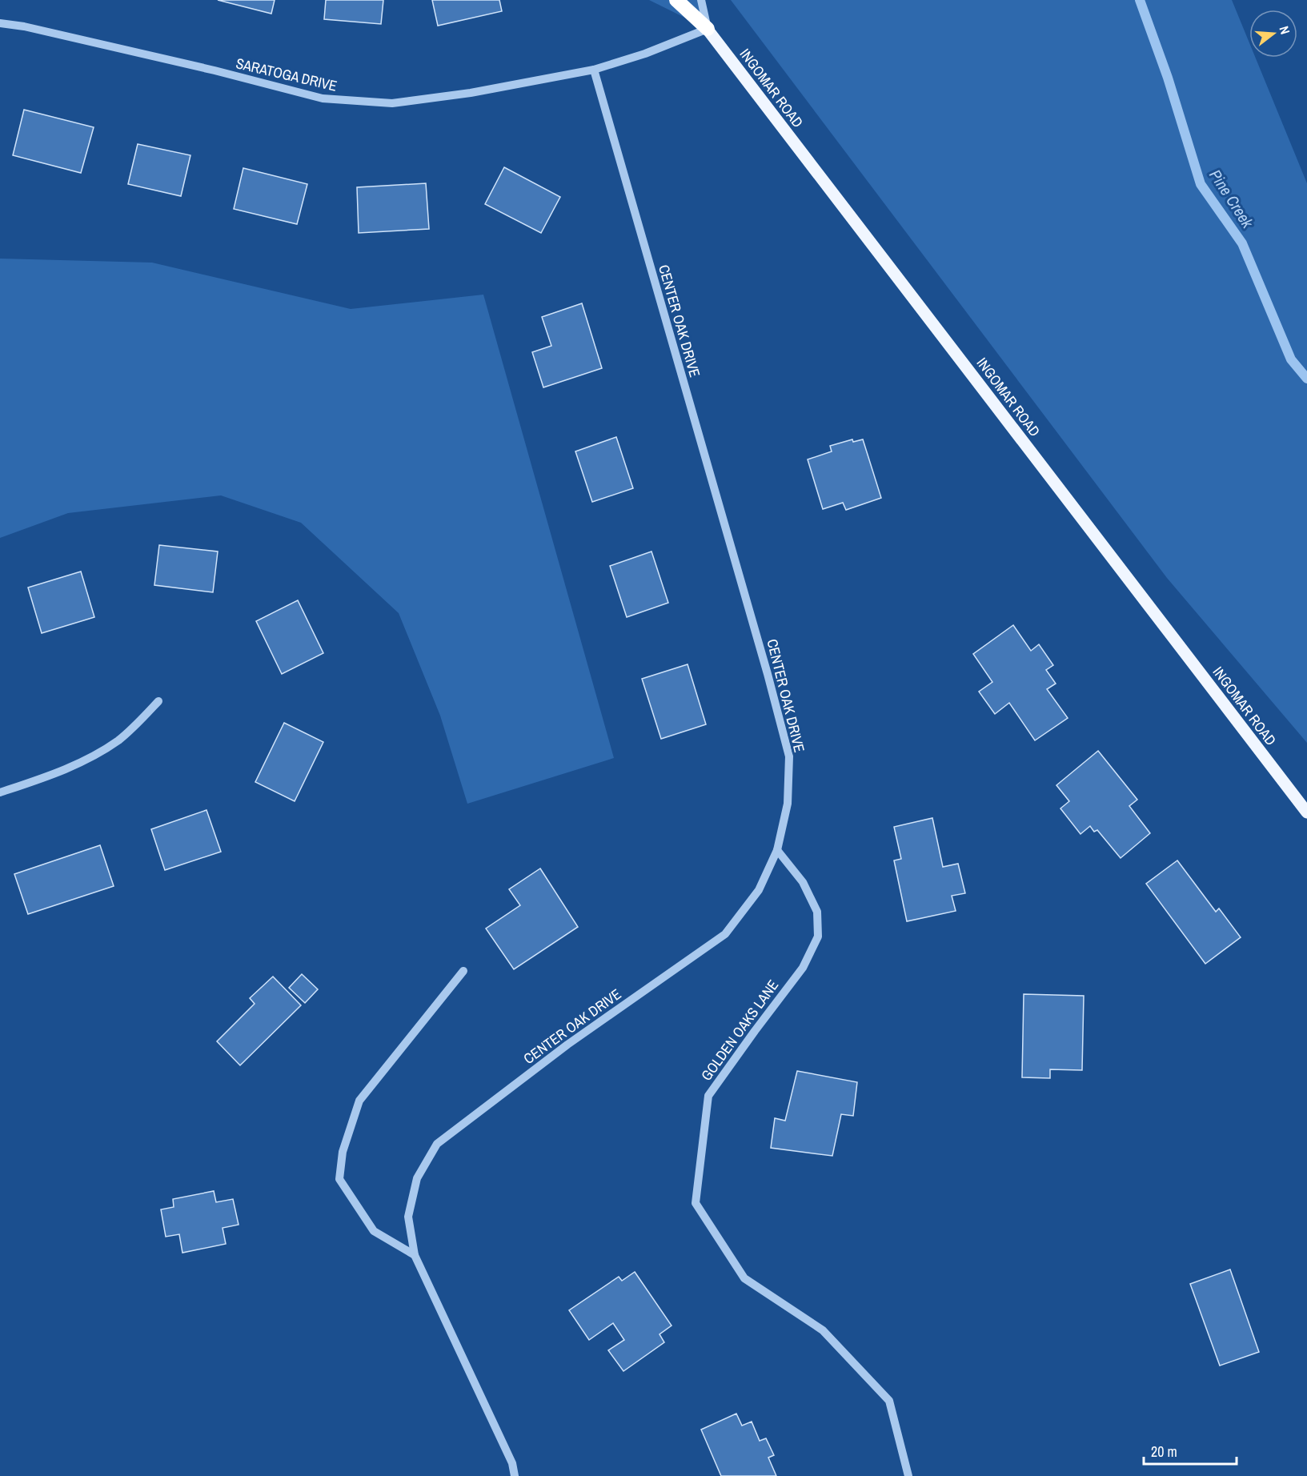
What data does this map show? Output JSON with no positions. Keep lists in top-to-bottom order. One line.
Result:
{"streets":{"main road":["INGOMAR ROAD"],"street":["SARATOGA DRIVE","CENTER OAK DRIVE","GOLDEN OAKS LANE"]},"crossings":[["SARATOGA DRIVE","INGOMAR ROAD"],["SARATOGA DRIVE","CENTER OAK DRIVE"],["CENTER OAK DRIVE","GOLDEN OAKS LANE"]],"water":["Pine Creek"],"scale_bar":"20 m","north":"right"}
